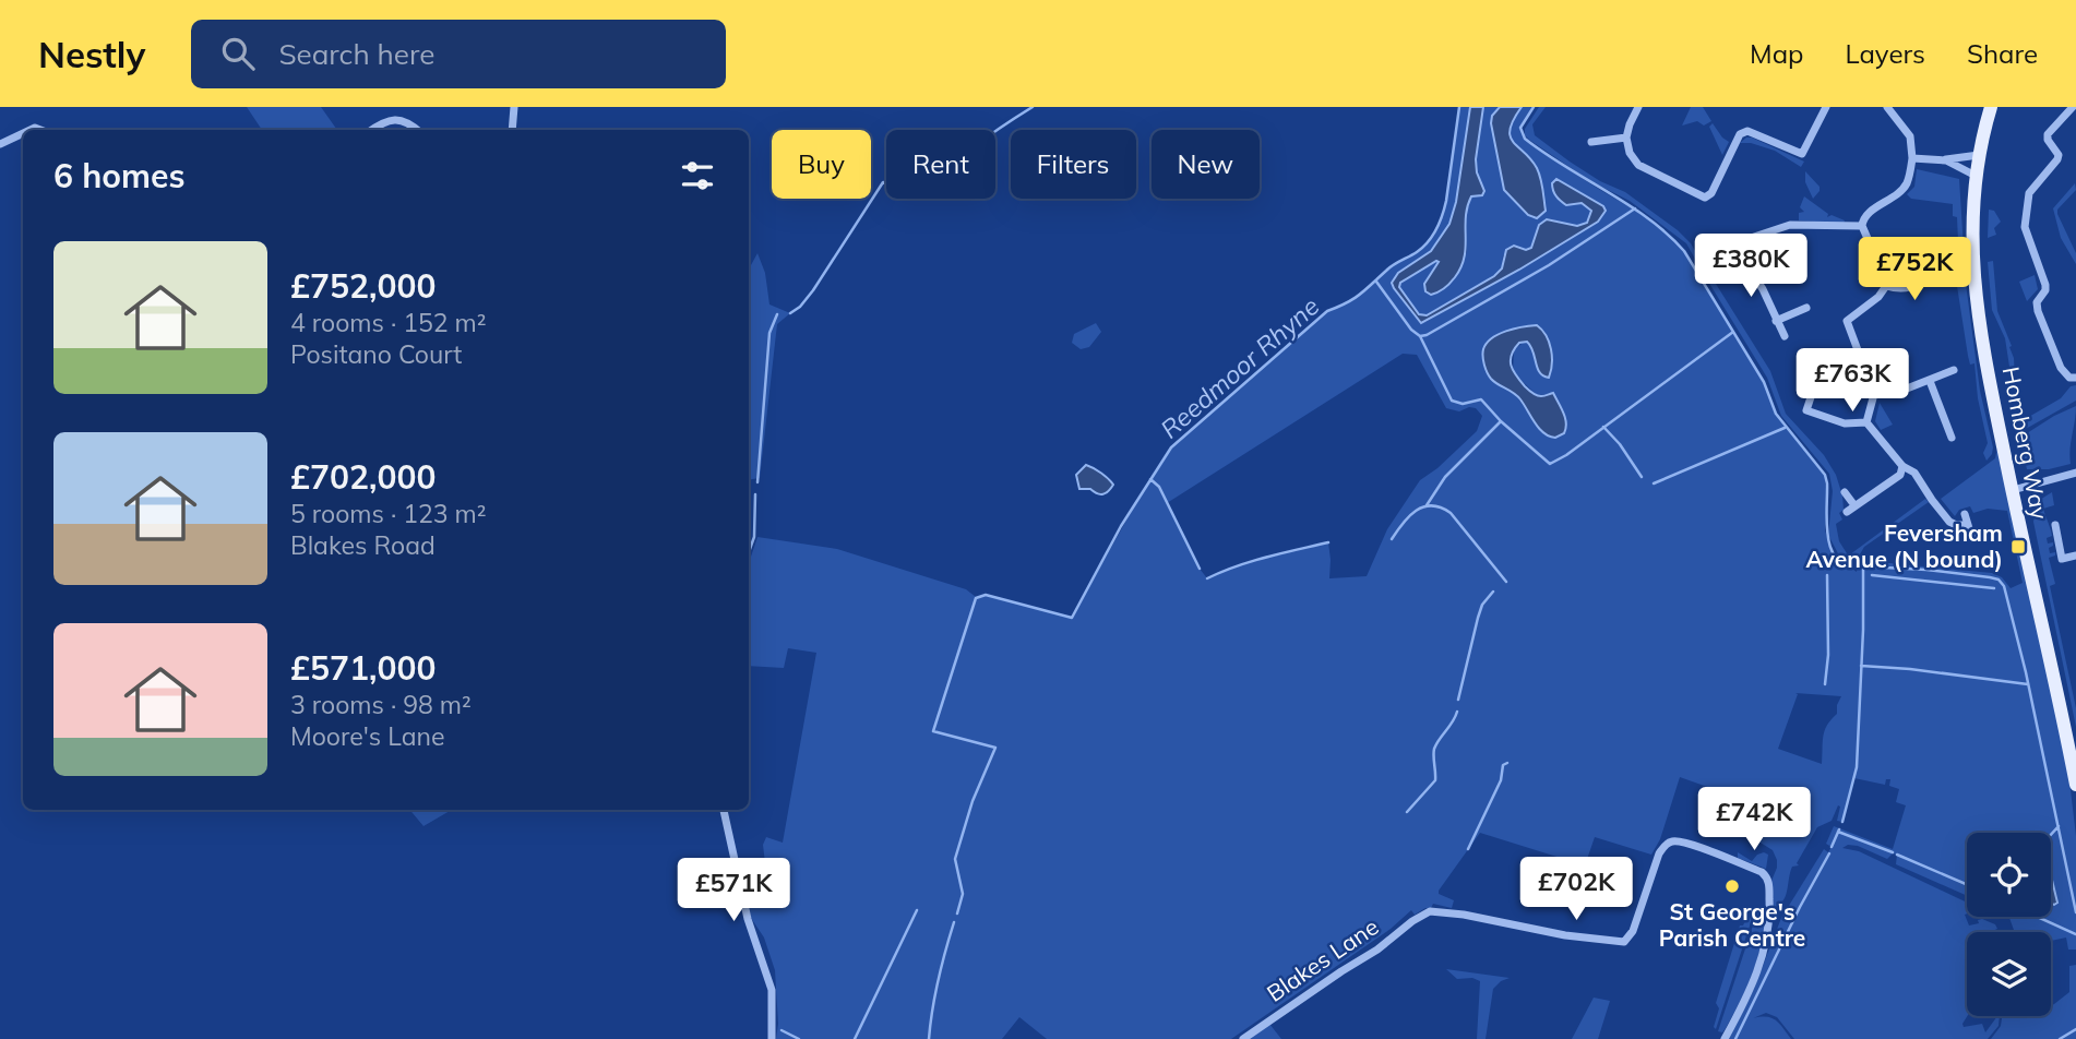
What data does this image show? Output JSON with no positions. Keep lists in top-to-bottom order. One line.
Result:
{"streets":{"main road":["Homberg Way"],"street":["Blakes Lane"]},"water":["Reedmoor Rhyne"],"places":{"transit":["Feversham Avenue (N bound)"],"other":["St George's Parish Centre"]},"page":{"header":"Nestly","search":"Search here","nav":["Map","Layers","Share"],"chip":["Buy","Rent","Filters","New"],"heading":"6 homes","list":[{"name":"£752,000","note":"4 rooms · 152 m² · Positano Court"},{"name":"£702,000","note":"5 rooms · 123 m² · Blakes Road"},{"name":"£571,000","note":"3 rooms · 98 m² · Moore's Lane"}],"price":["£380K","£752K","£763K","£742K","£702K","£571K"]}}
